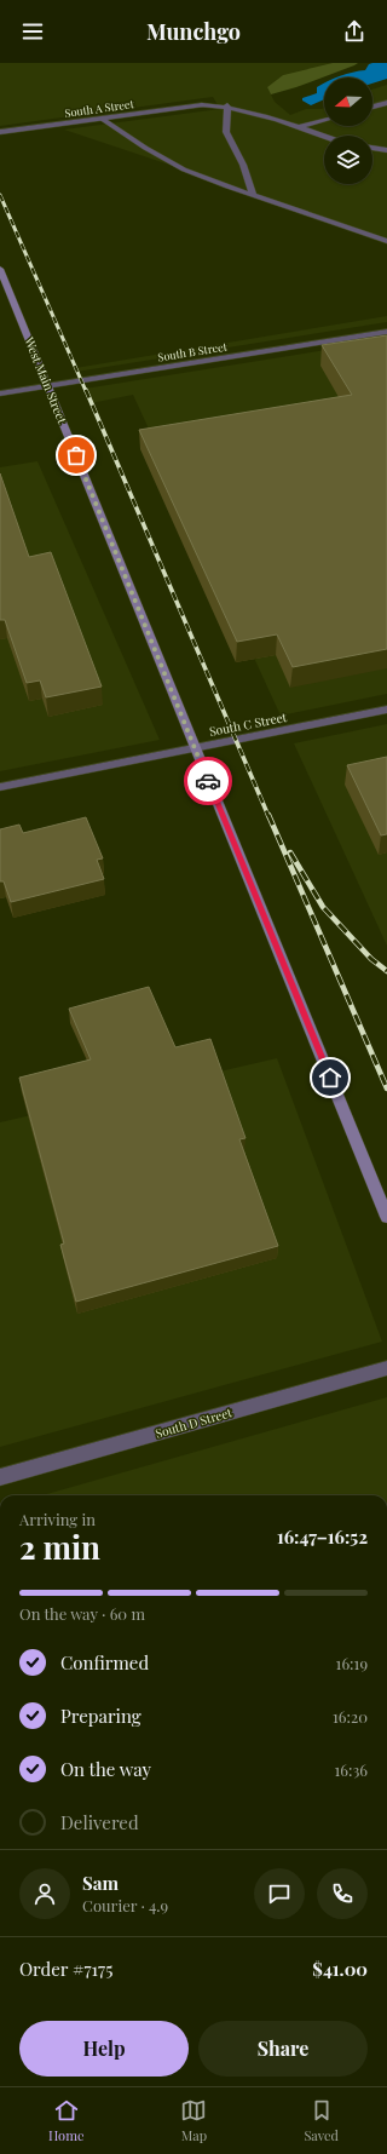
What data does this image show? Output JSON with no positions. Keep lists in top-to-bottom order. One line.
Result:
{"streets":{"main road":["West Main Street"],"street":["South A Street","South B Street","South C Street","South D Street"]},"crossings":[["South B Street","West Main Street"],["West Main Street","South C Street"]],"north":"left","page":{"header":"Munchgo","heading":["2 min","Arriving in","16:47–16:52"],"panel":["Sam","Courier · 4.9","Order #7175","$41.00"],"bar":"On the way · 60 m","list":[["Confirmed","16:19"],["Preparing","16:20"],["On the way","16:36"],"Delivered"],"buttons":["Help","Share"],"tabs":["Home","Map","Saved"]}}
